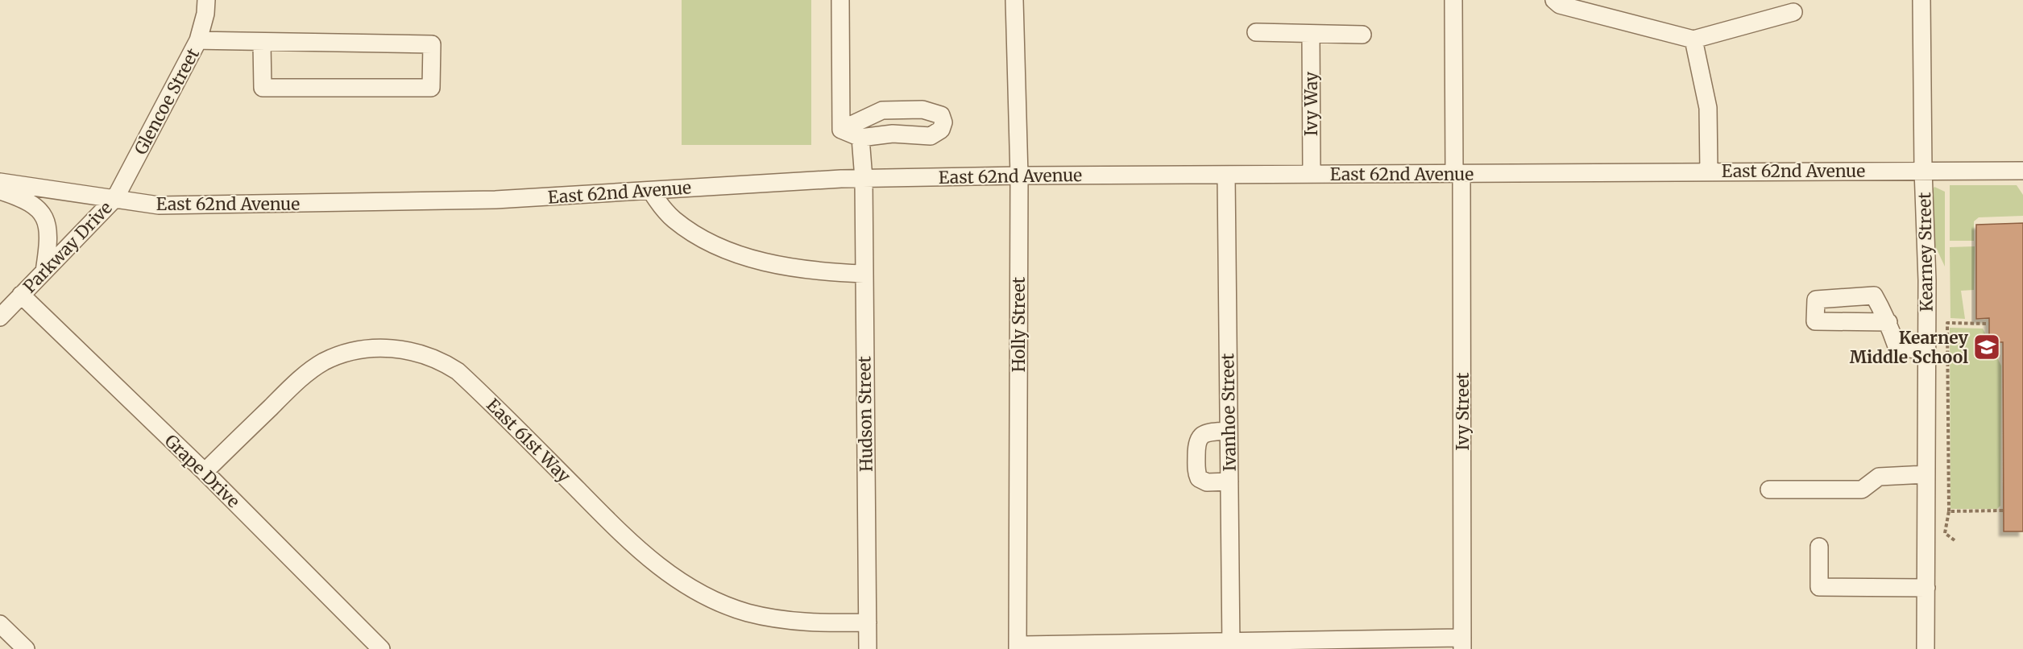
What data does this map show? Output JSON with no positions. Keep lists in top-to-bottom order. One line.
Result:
{"streets":{"street":["Glencoe Street","Ivy Way","East 62nd Avenue","Parkway Drive","Kearney Street","Holly Street","Ivy Street","Ivanhoe Street","Hudson Street","East 61st Way","Grape Drive"]},"crossings":[["Glencoe Street","East 62nd Avenue"],["Glencoe Street","Parkway Drive"],["Ivy Way","East 62nd Avenue"],["East 62nd Avenue","Parkway Drive"],["East 62nd Avenue","Kearney Street"],["East 62nd Avenue","Holly Street"],["East 62nd Avenue","Ivy Street"],["East 62nd Avenue","Ivanhoe Street"],["East 62nd Avenue","Hudson Street"],["Parkway Drive","Grape Drive"],["Hudson Street","East 61st Way"],["East 61st Way","Grape Drive"]],"places":{"school or university":["Kearney Middle School"]}}
